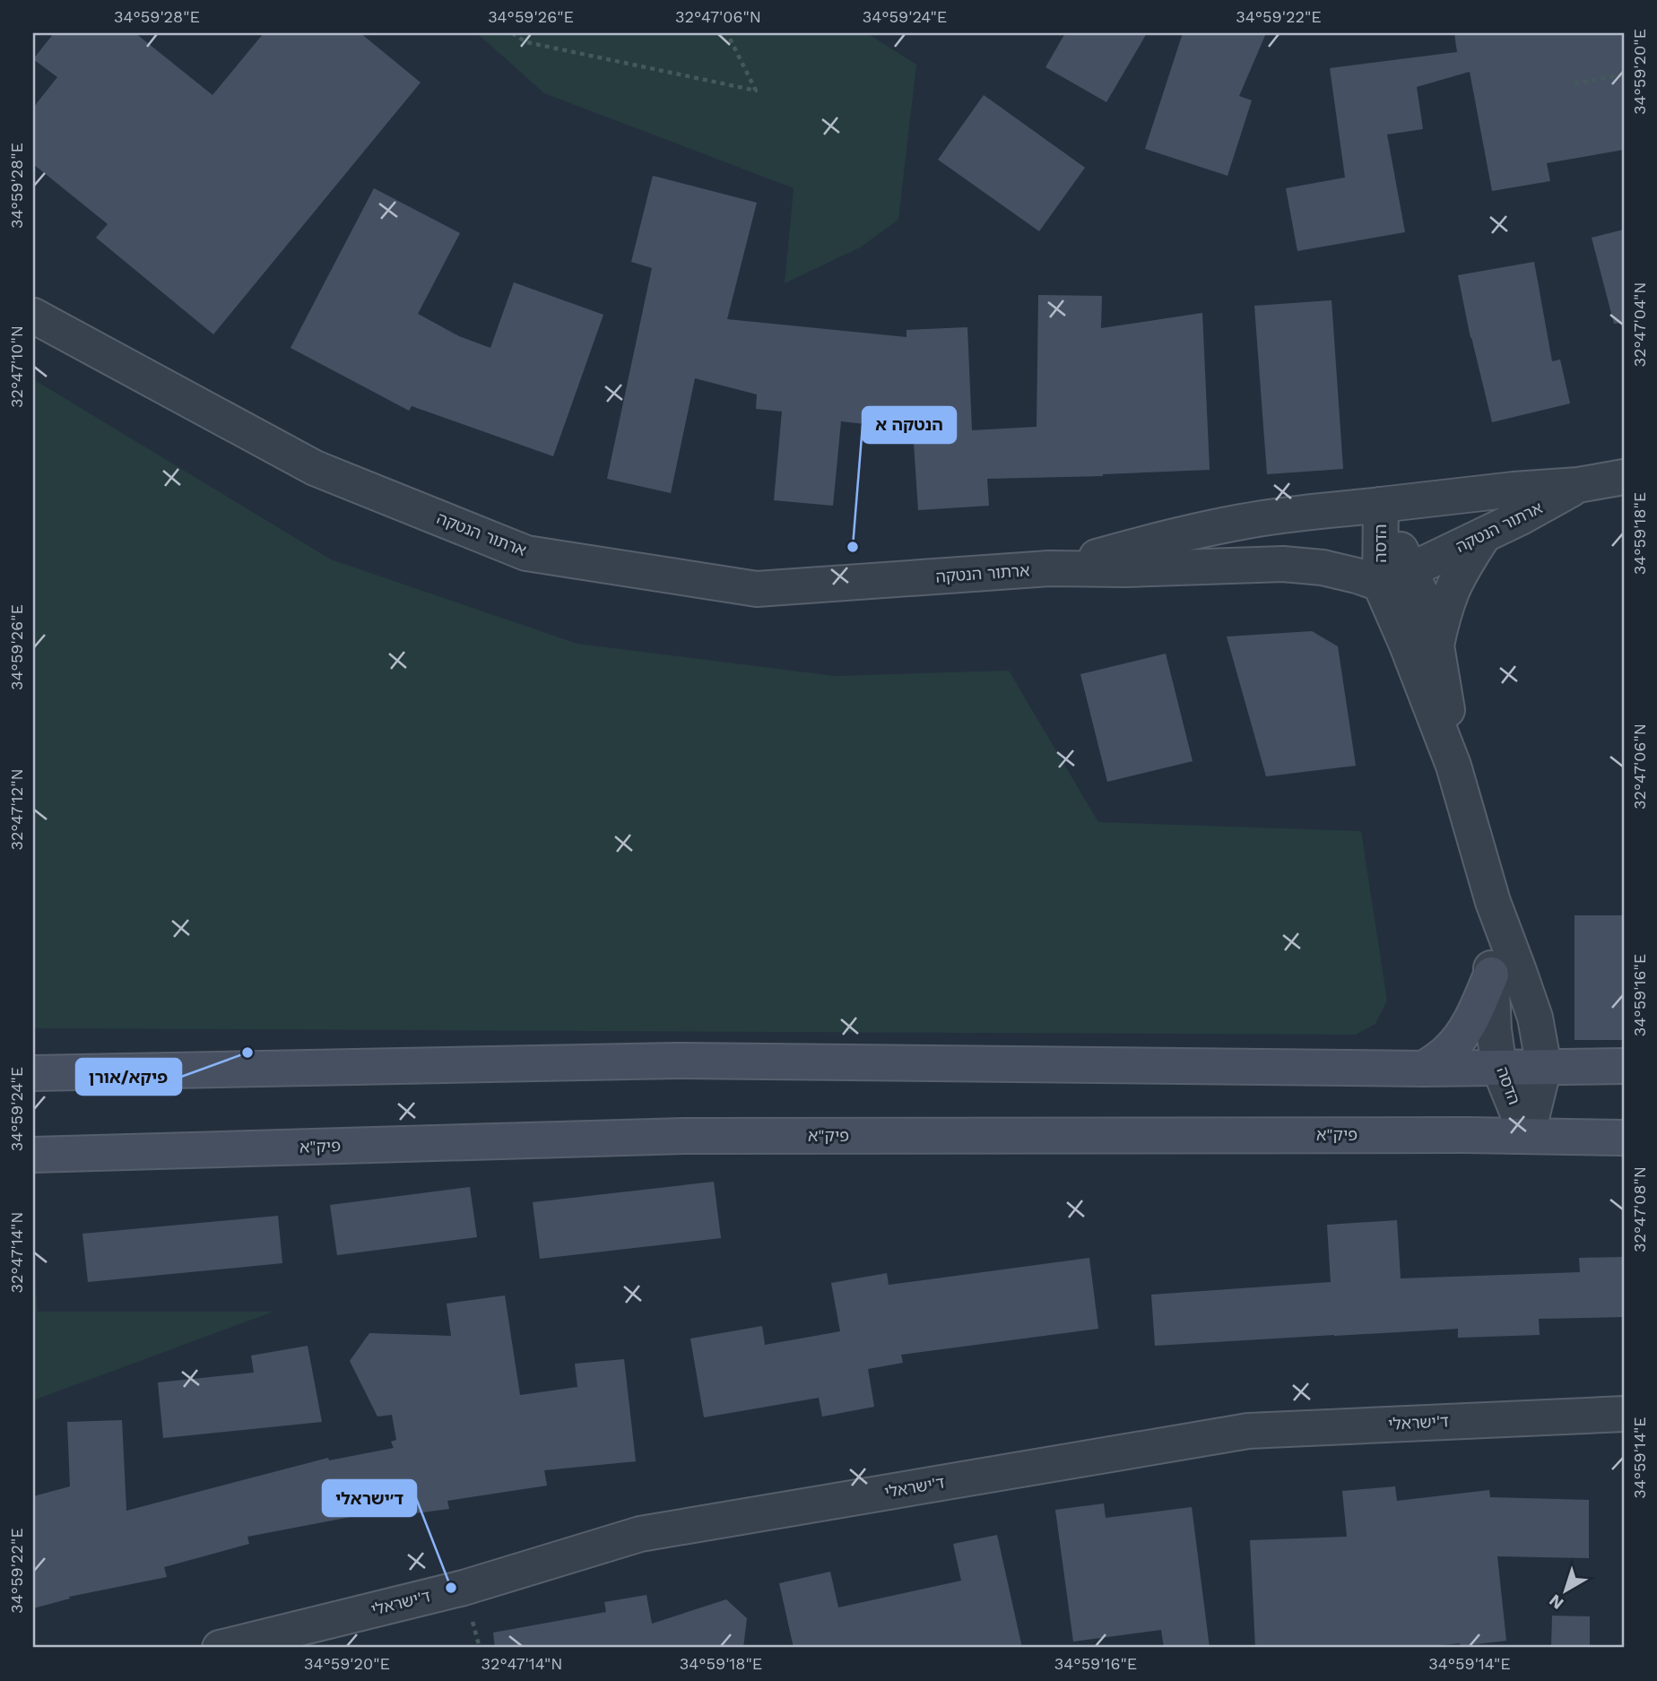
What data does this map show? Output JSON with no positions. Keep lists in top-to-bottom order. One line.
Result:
{"streets":{"main road":["פיק\"א"],"street":["ארתור הנטקה","הדסה","ד'ישראלי"]},"crossings":[["ארתור הנטקה","הדסה"],["הדסה","פיק\"א"]],"places":["הנטקה א","פיקא/אורן","ד׳ישראלי"],"north":"bottom left","coordinates":["34°59'28\"E","34°59'26\"E","32°47'06\"N","34°59'24\"E","34°59'22\"E","34°59'20\"E","32°47'04\"N","32°47'10\"N","34°59'18\"E","32°47'12\"N","34°59'16\"E","32°47'08\"N","32°47'14\"N","34°59'14\"E"]}
